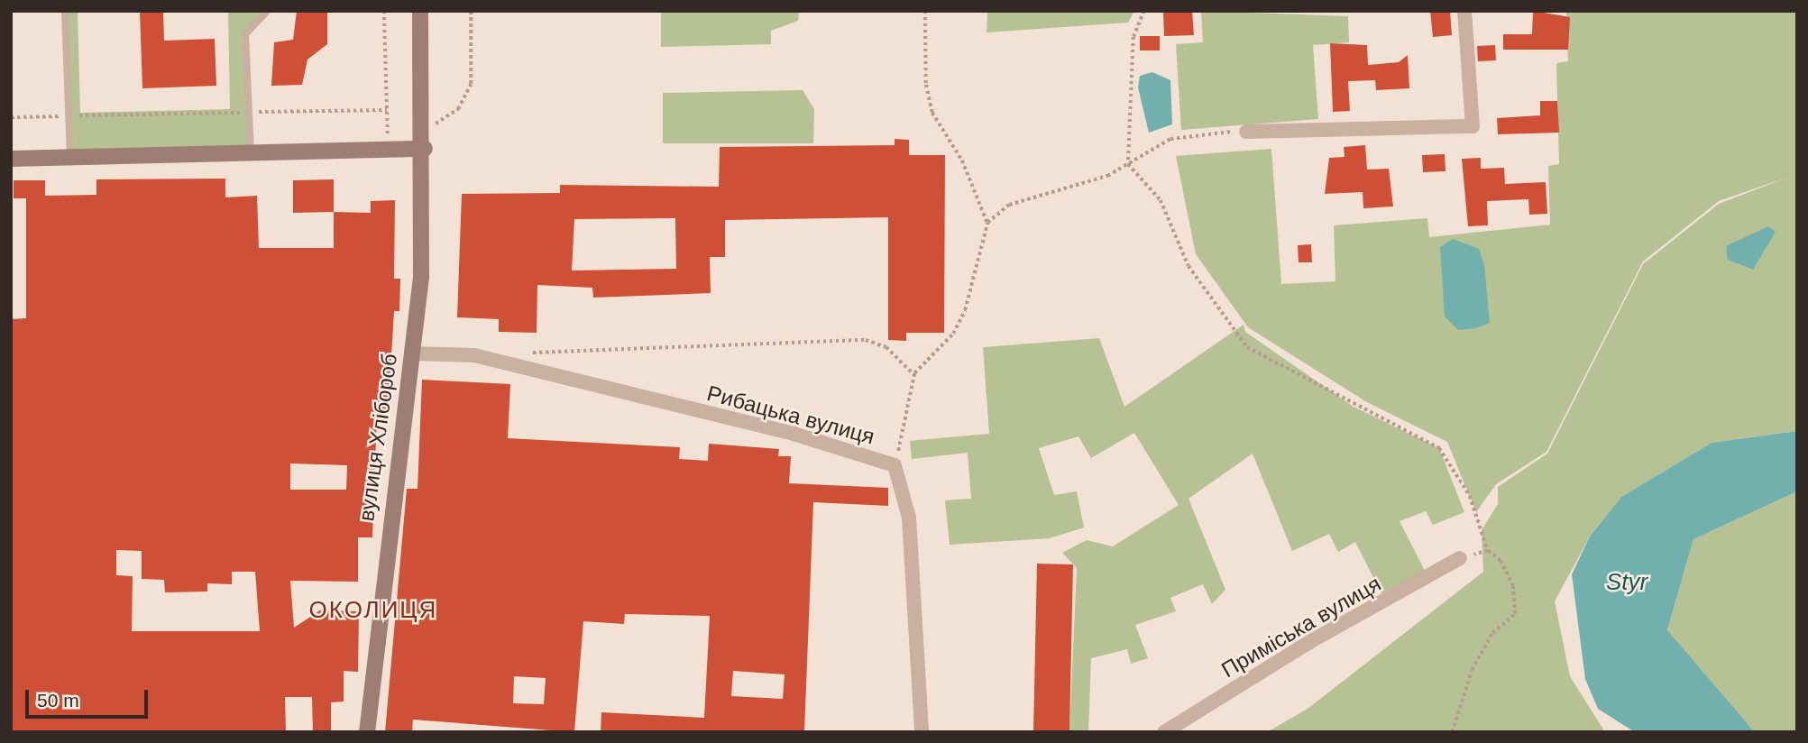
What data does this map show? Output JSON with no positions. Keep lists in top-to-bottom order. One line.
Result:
{"streets":{"street":["Рибацька вулиця","вулиця Хлібороб","Приміська вулиця"]},"crossings":[["Рибацька вулиця","вулиця Хлібороб"]],"districts":["ОКОЛИЦЯ"],"water":["Styr"],"scale_bar":"50 m"}
